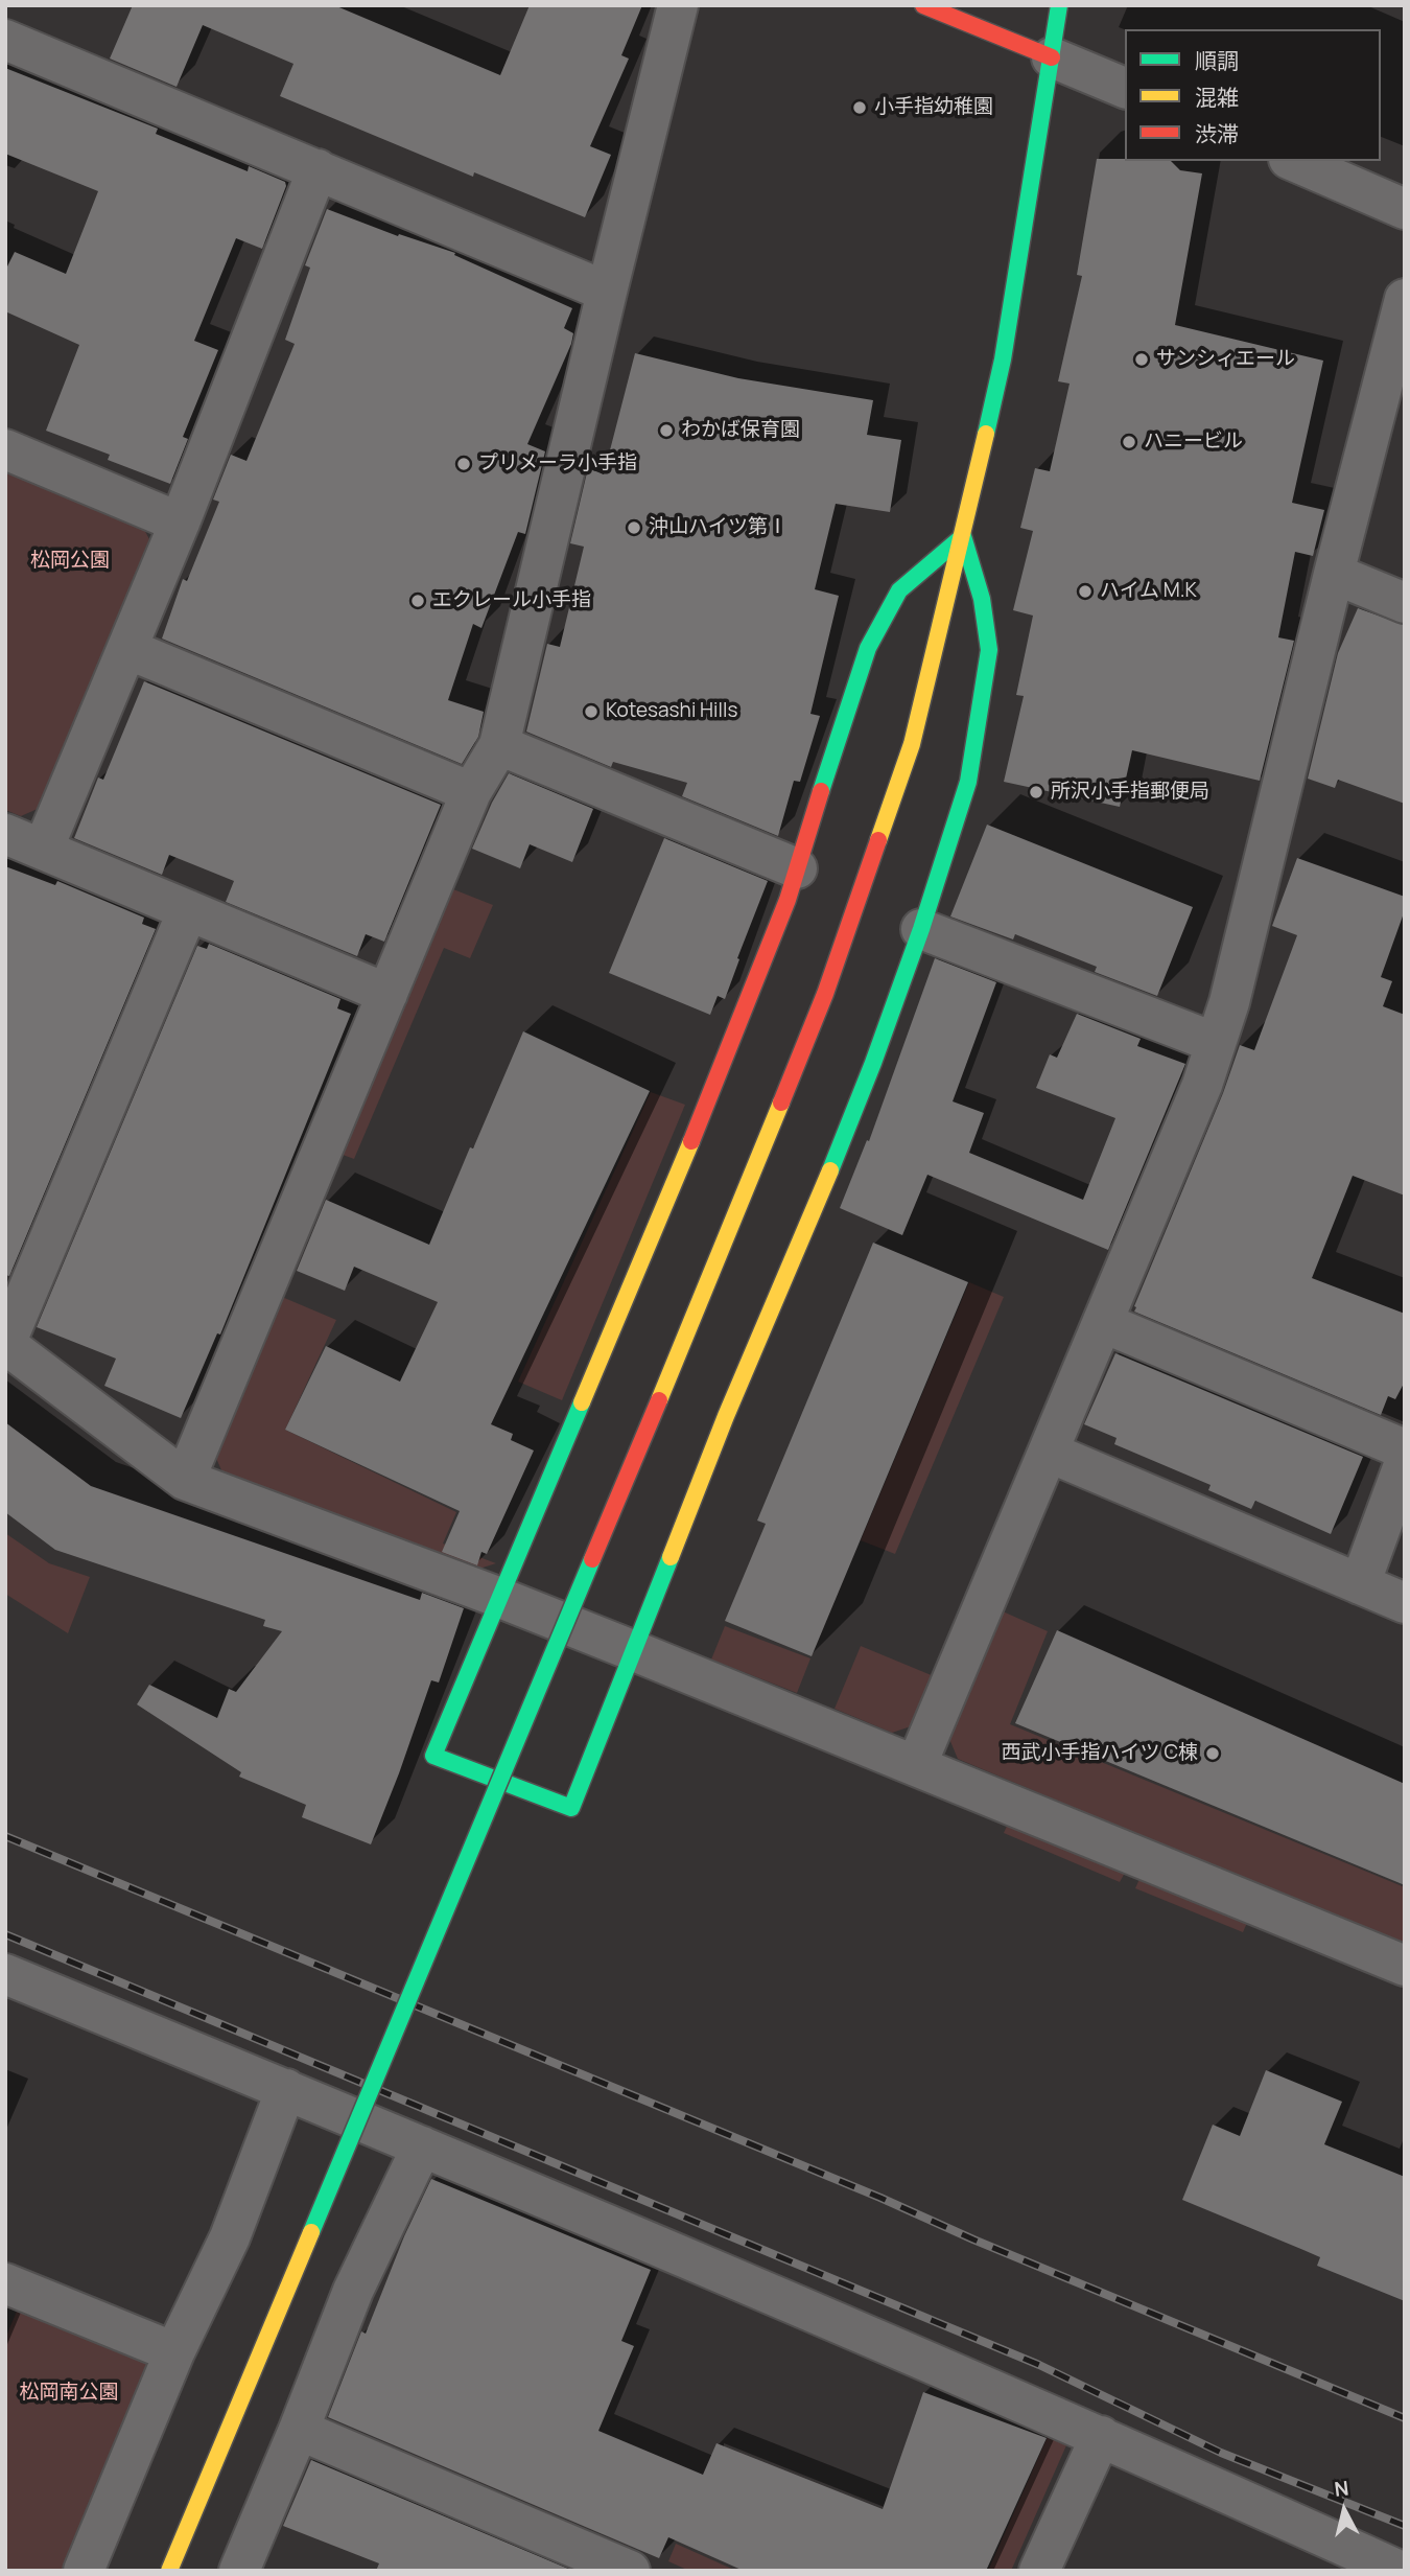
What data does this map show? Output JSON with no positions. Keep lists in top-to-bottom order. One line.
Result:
{"parks":["松岡公園","松岡南公園"],"places":["小手指幼稚園","サンシィエール","わかば保育園","ハニービル","プリメーラ小手指","沖山ハイツ第Ⅰ","ハイム M.K","エクレール小手指","Kotesashi Hills","所沢小手指郵便局","西武小手指ハイツ C棟"],"legend":["順調","混雑","渋滞"],"north":"top"}
